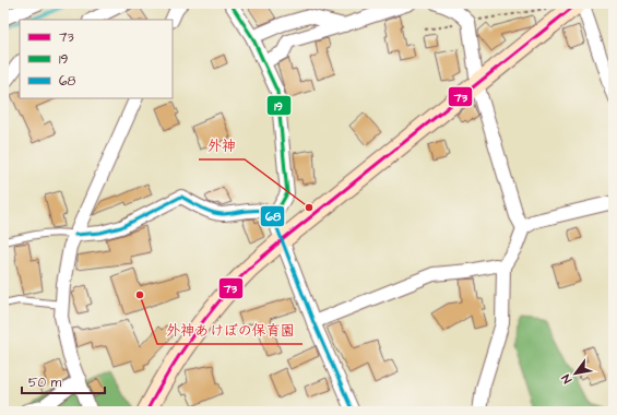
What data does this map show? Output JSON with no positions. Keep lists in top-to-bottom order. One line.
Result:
{"places":["外神","外神あけぼの保育園"],"lines":["transit line 73","transit line 19","transit line 68"],"legend":["73","19","68"],"scale_bar":"50 m","north":"bottom left"}
